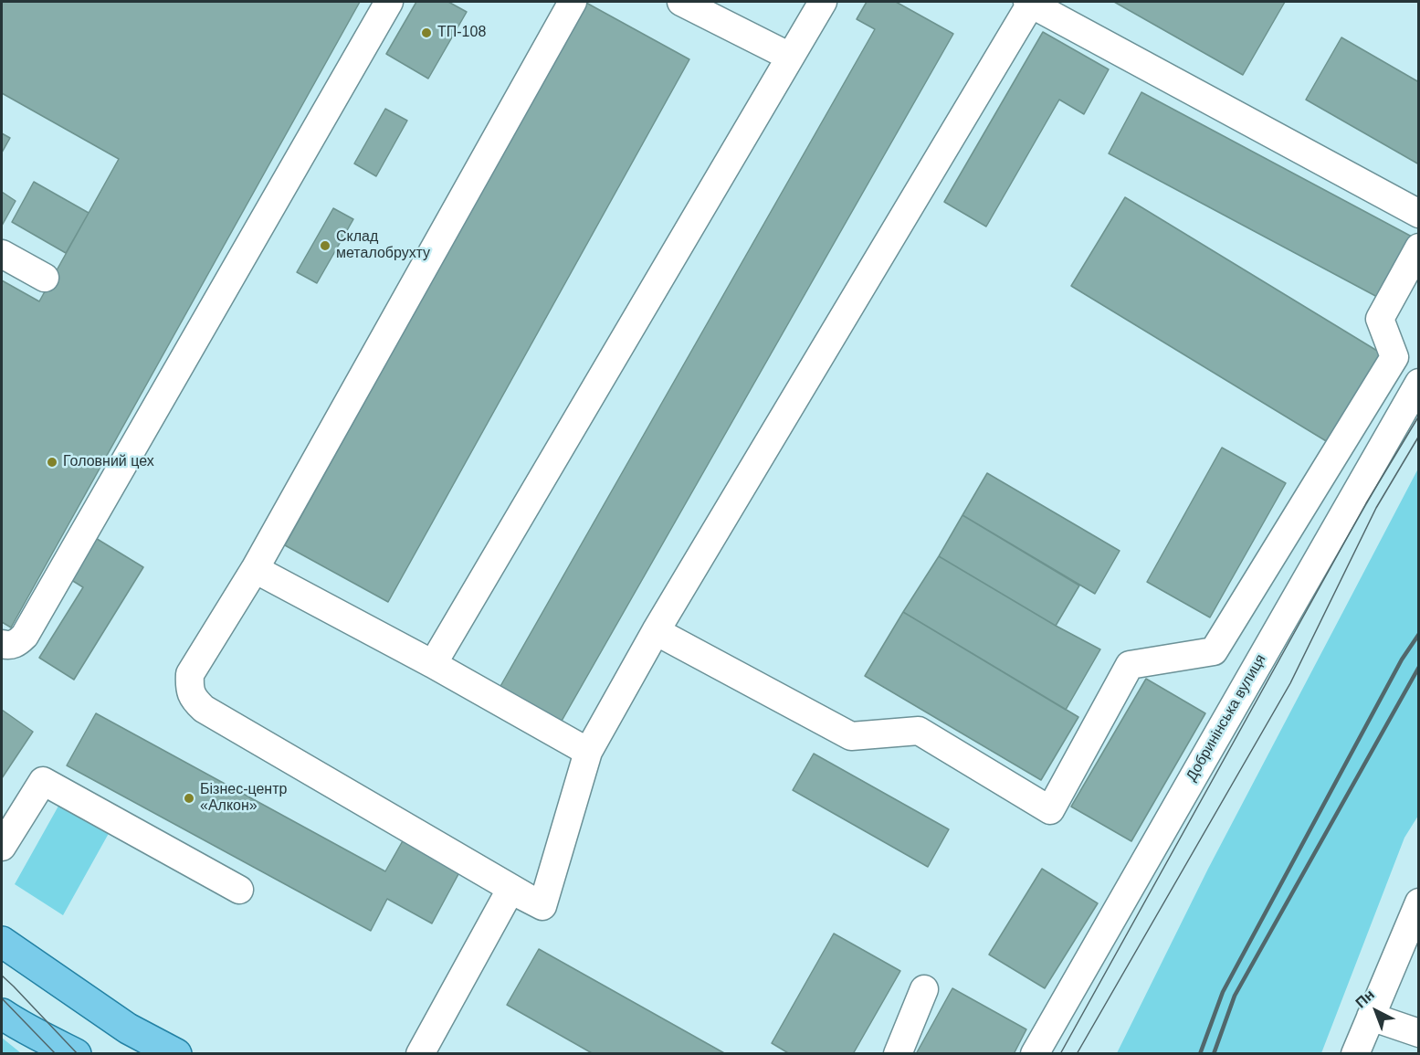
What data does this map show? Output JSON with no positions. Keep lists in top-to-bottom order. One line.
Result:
{"streets":{"street":["Добринінська вулиця"]},"places":["ТП-108","Склад металобрухту","Головний цех","Бізнес-центр «Алкон»"],"north":"top left"}
